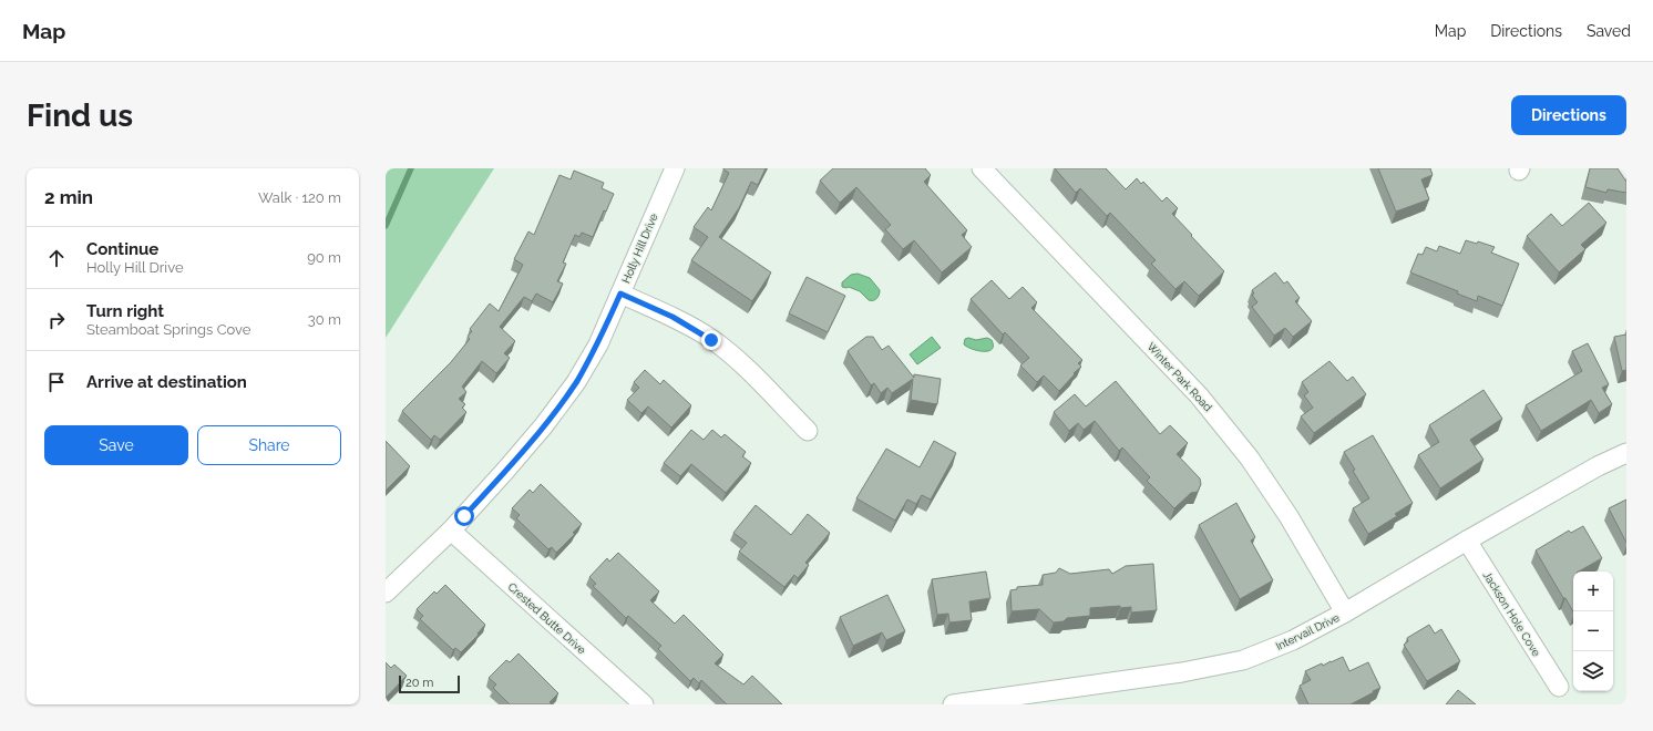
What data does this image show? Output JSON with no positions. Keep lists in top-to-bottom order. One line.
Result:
{"streets":{"street":["Holly Hill Drive","Winter Park Road","Jackson Hole Cove","Crested Butte Drive","Intervail Drive"]},"crossings":[["Holly Hill Drive","Crested Butte Drive"],["Winter Park Road","Intervail Drive"],["Jackson Hole Cove","Intervail Drive"]],"scale_bar":"20 m","page":{"header":"Map","nav":["Map","Directions","Saved"],"buttons":["Directions",["Save","Share"]],"title":"Find us","heading":["2 min","Walk · 120 m"],"list":[["Continue","Holly Hill Drive","90 m"],["Turn right","Steamboat Springs Cove","30 m"],"Arrive at destination"],"map_buttons":["+","−"],"scale":"20 m"}}
